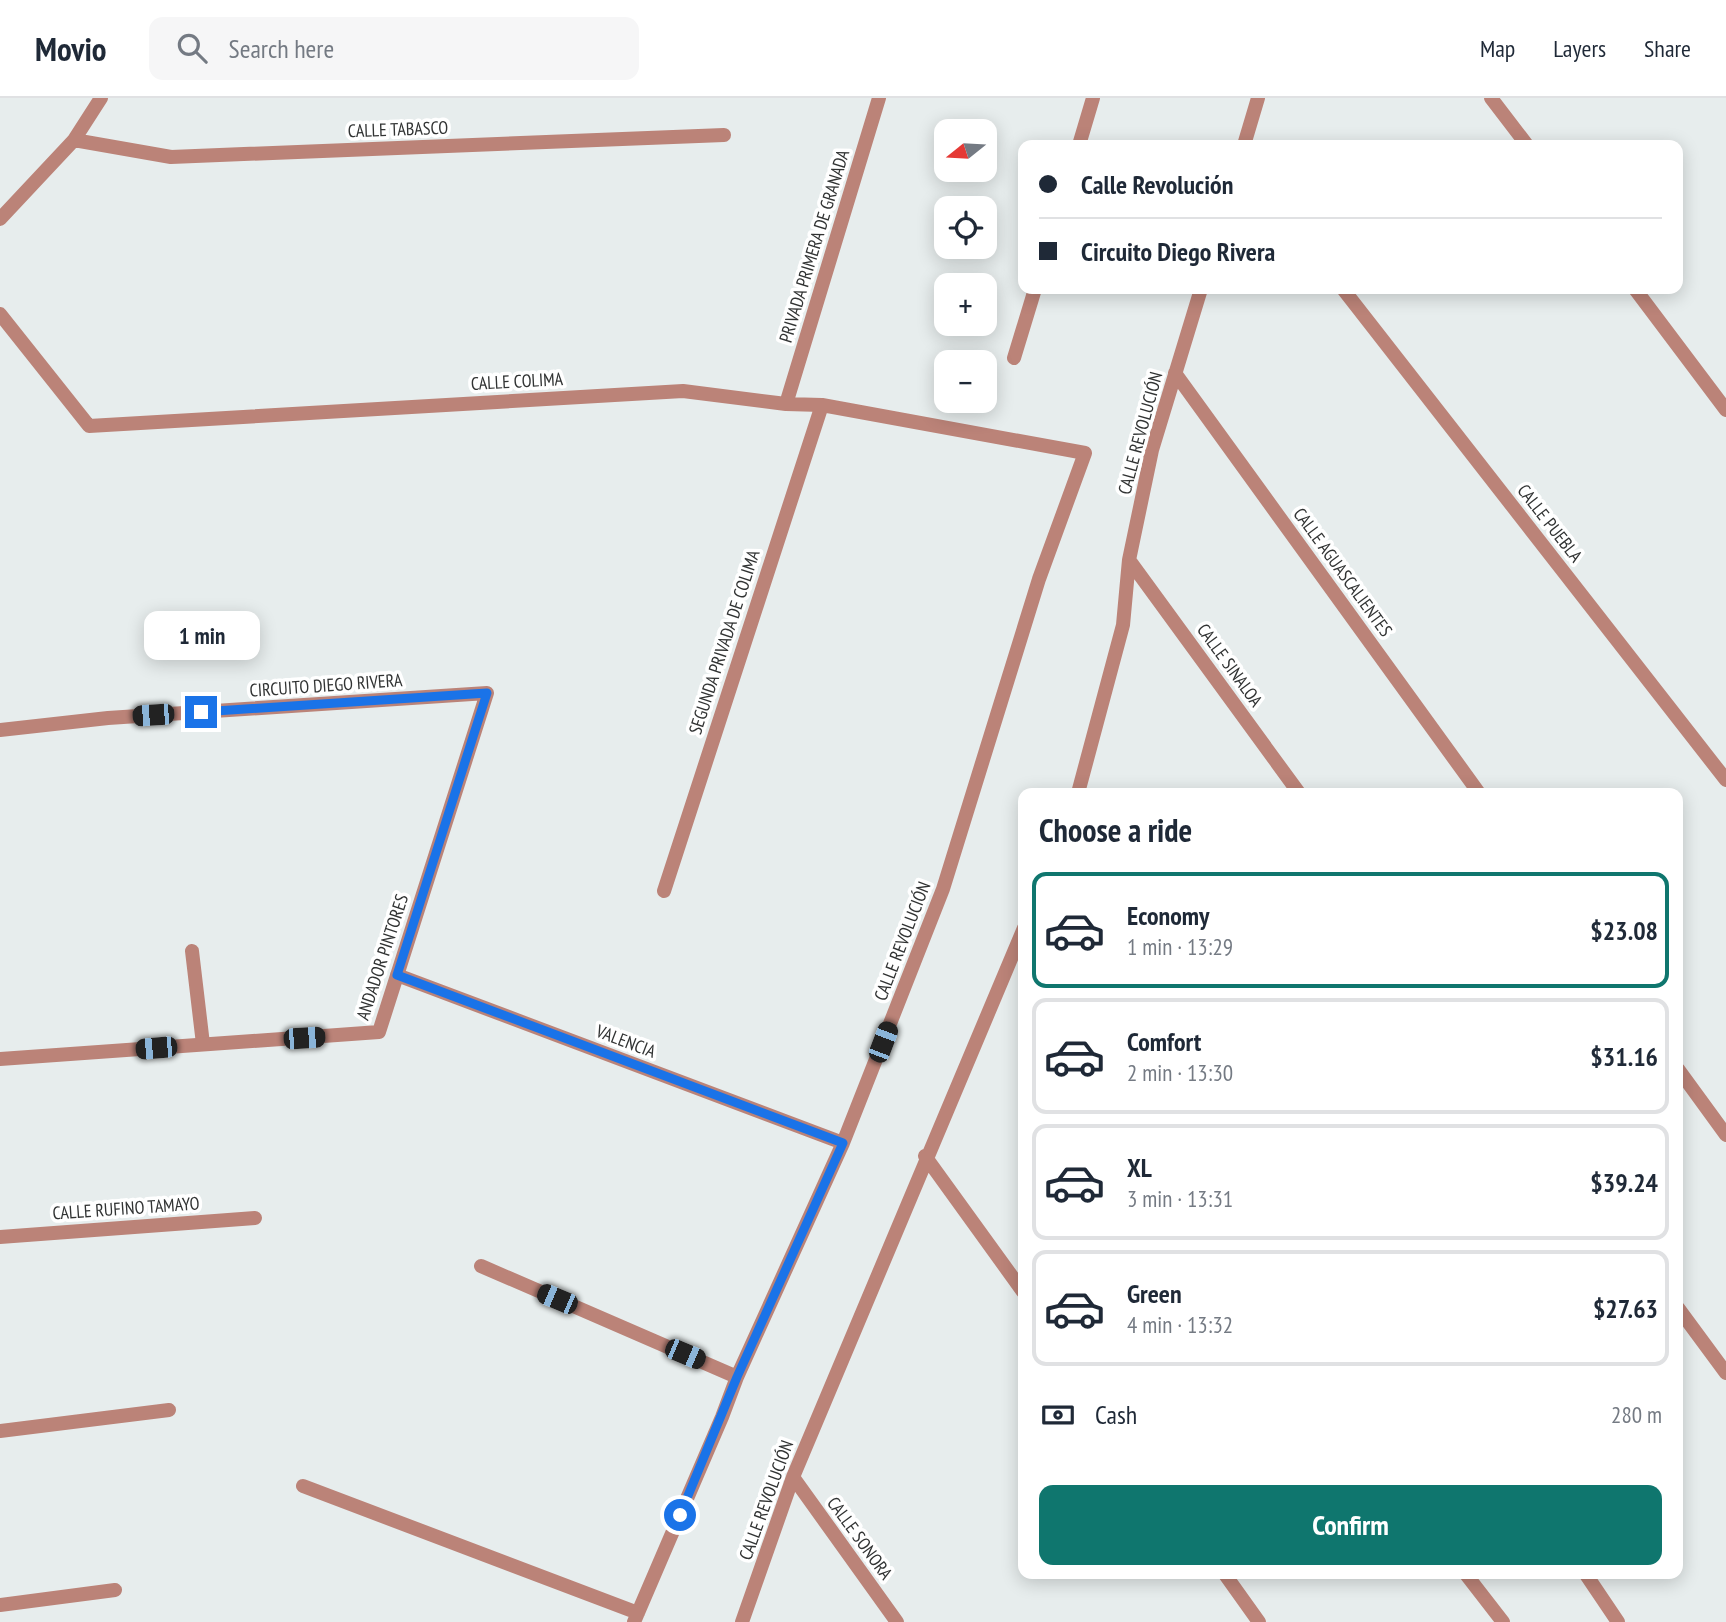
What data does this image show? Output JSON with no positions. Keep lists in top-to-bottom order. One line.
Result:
{"streets":{"street":["CALLE TABASCO","PRIVADA PRIMERA DE GRANADA","CALLE COLIMA","CALLE REVOLUCIÓN","CALLE PUEBLA","CALLE AGUASCALIENTES","SEGUNDA PRIVADA DE COLIMA","CALLE SINALOA","CIRCUITO DIEGO RIVERA","ANDADOR PINTORES","VALENCIA","CALLE RUFINO TAMAYO","CALLE SONORA"]},"crossings":[["PRIVADA PRIMERA DE GRANADA","CALLE COLIMA"],["CALLE COLIMA","CALLE REVOLUCIÓN"],["CALLE COLIMA","SEGUNDA PRIVADA DE COLIMA"],["CALLE REVOLUCIÓN","CALLE AGUASCALIENTES"],["CALLE REVOLUCIÓN","CALLE SINALOA"],["CALLE REVOLUCIÓN","VALENCIA"],["CALLE REVOLUCIÓN","CALLE SONORA"],["CIRCUITO DIEGO RIVERA","ANDADOR PINTORES"],["ANDADOR PINTORES","VALENCIA"]],"north":"left","page":{"header":"Movio","search":"Search here","nav":["Map","Layers","Share"],"map_buttons":["+","−"],"banner":["Calle Revolución","Circuito Diego Rivera"],"bubble":"1 min","heading":"Choose a ride","list":[{"name":"Economy","note":"1 min · 13:29","value":"$23.08"},{"name":"Comfort","note":"2 min · 13:30","value":"$31.16"},{"name":"XL","note":"3 min · 13:31","value":"$39.24"},{"name":"Green","note":"4 min · 13:32","value":"$27.63"}],"pay":["Cash","280 m"],"buttons":"Confirm"}}
